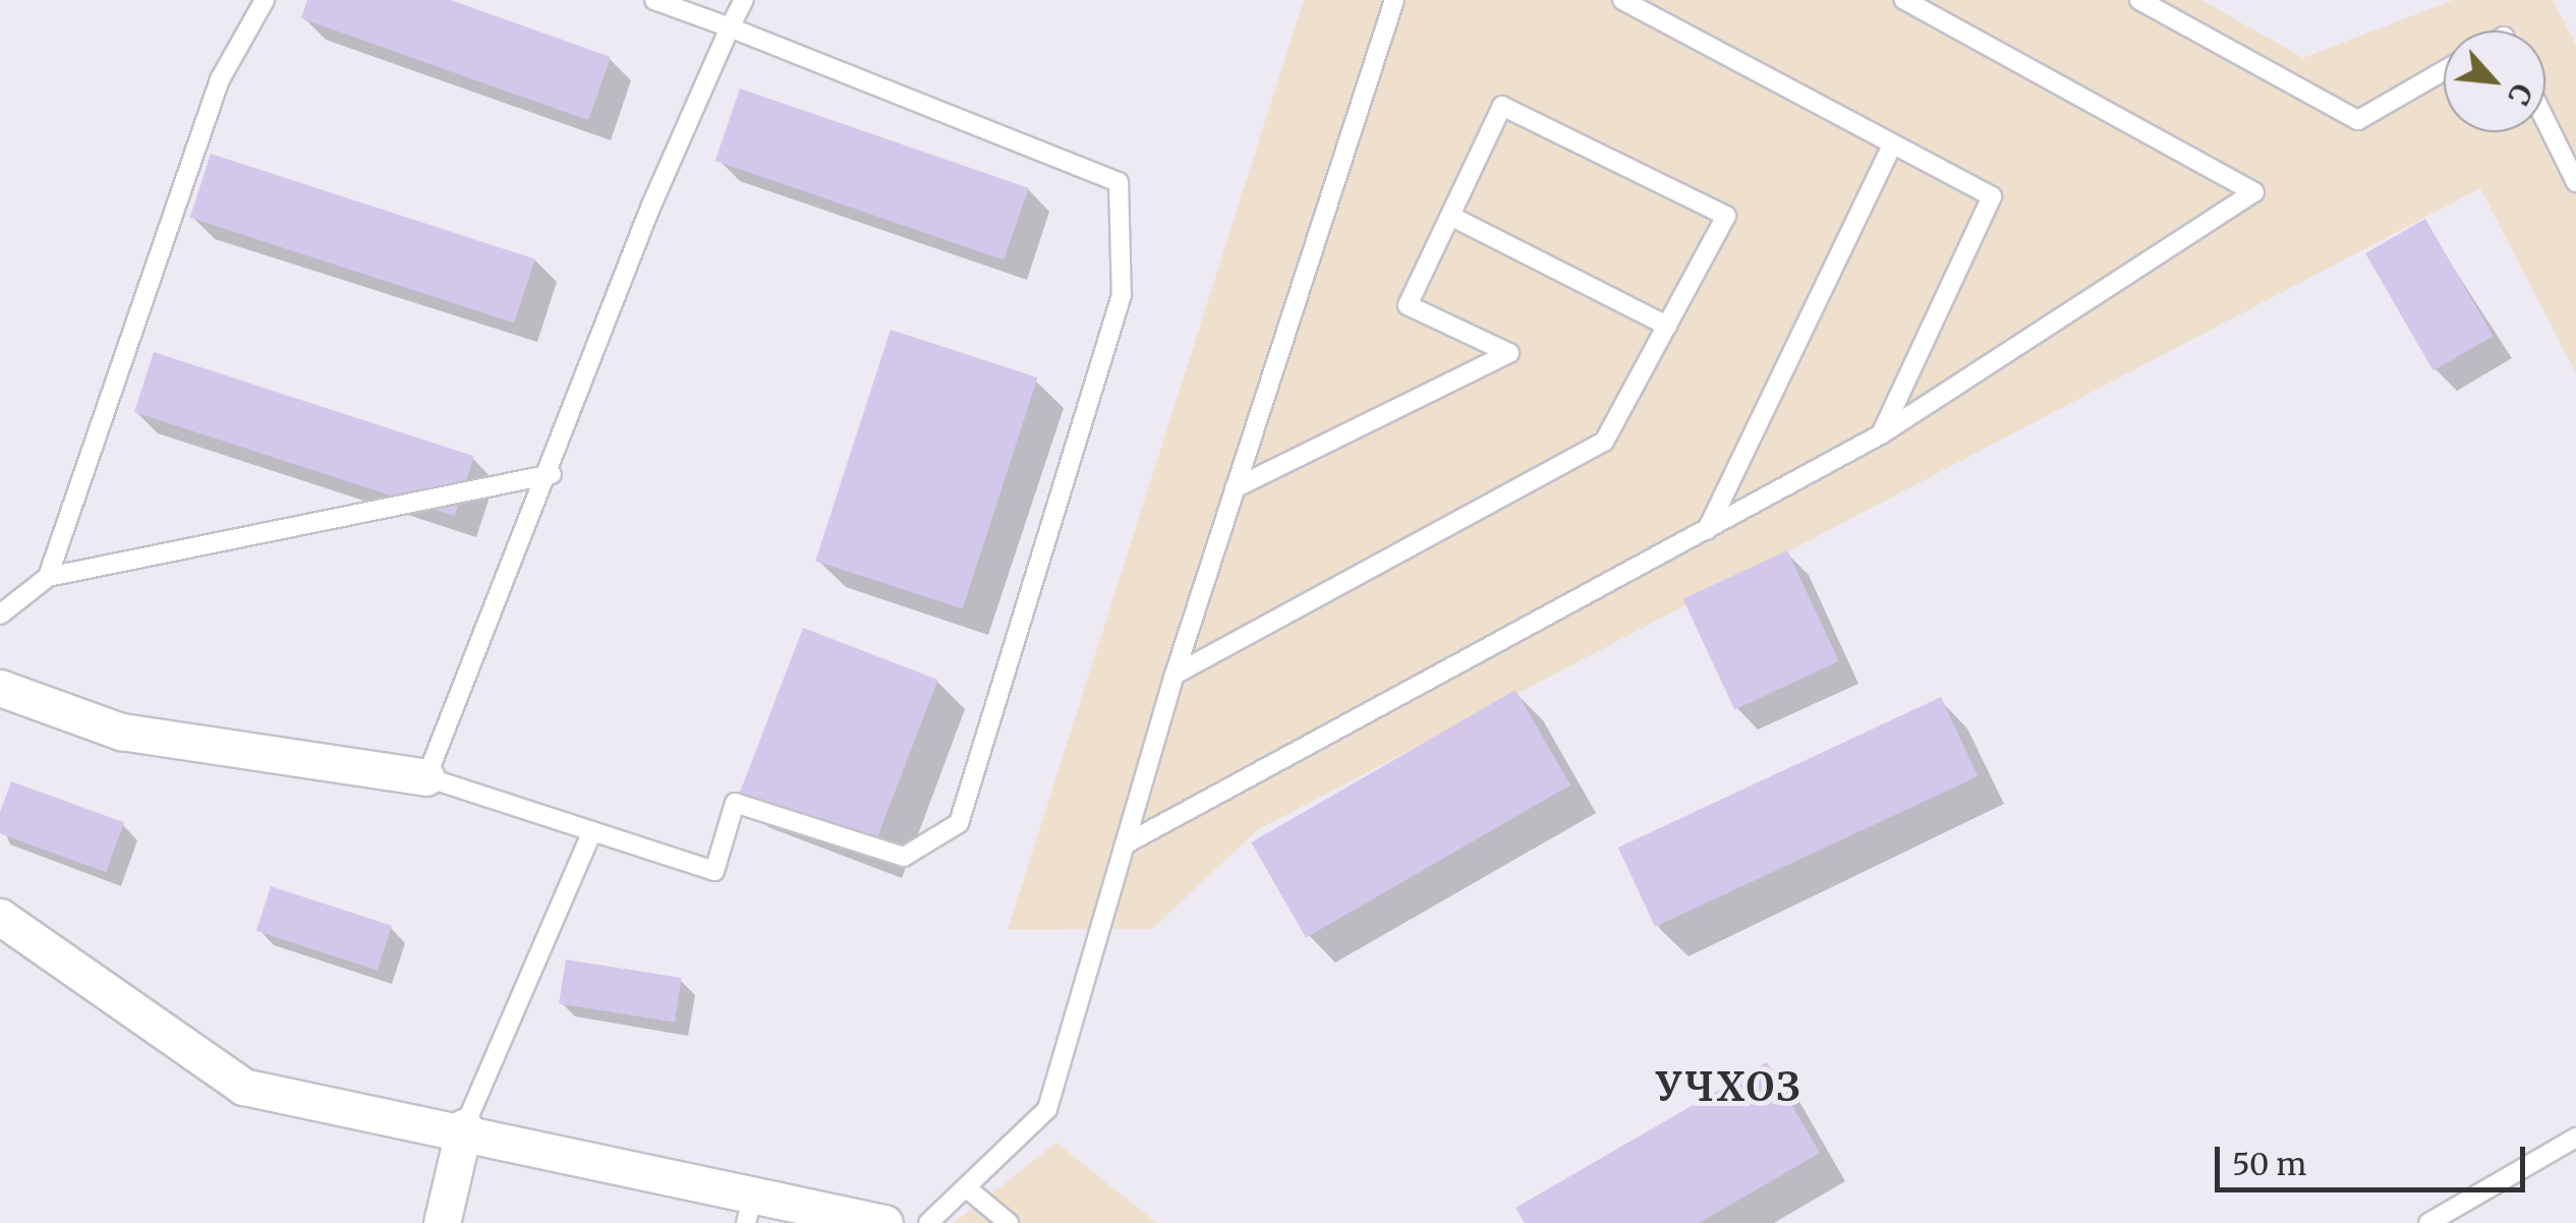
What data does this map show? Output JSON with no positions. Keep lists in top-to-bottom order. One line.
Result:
{"districts":["УЧХОЗ"],"scale_bar":"50 m","north":"bottom right"}
